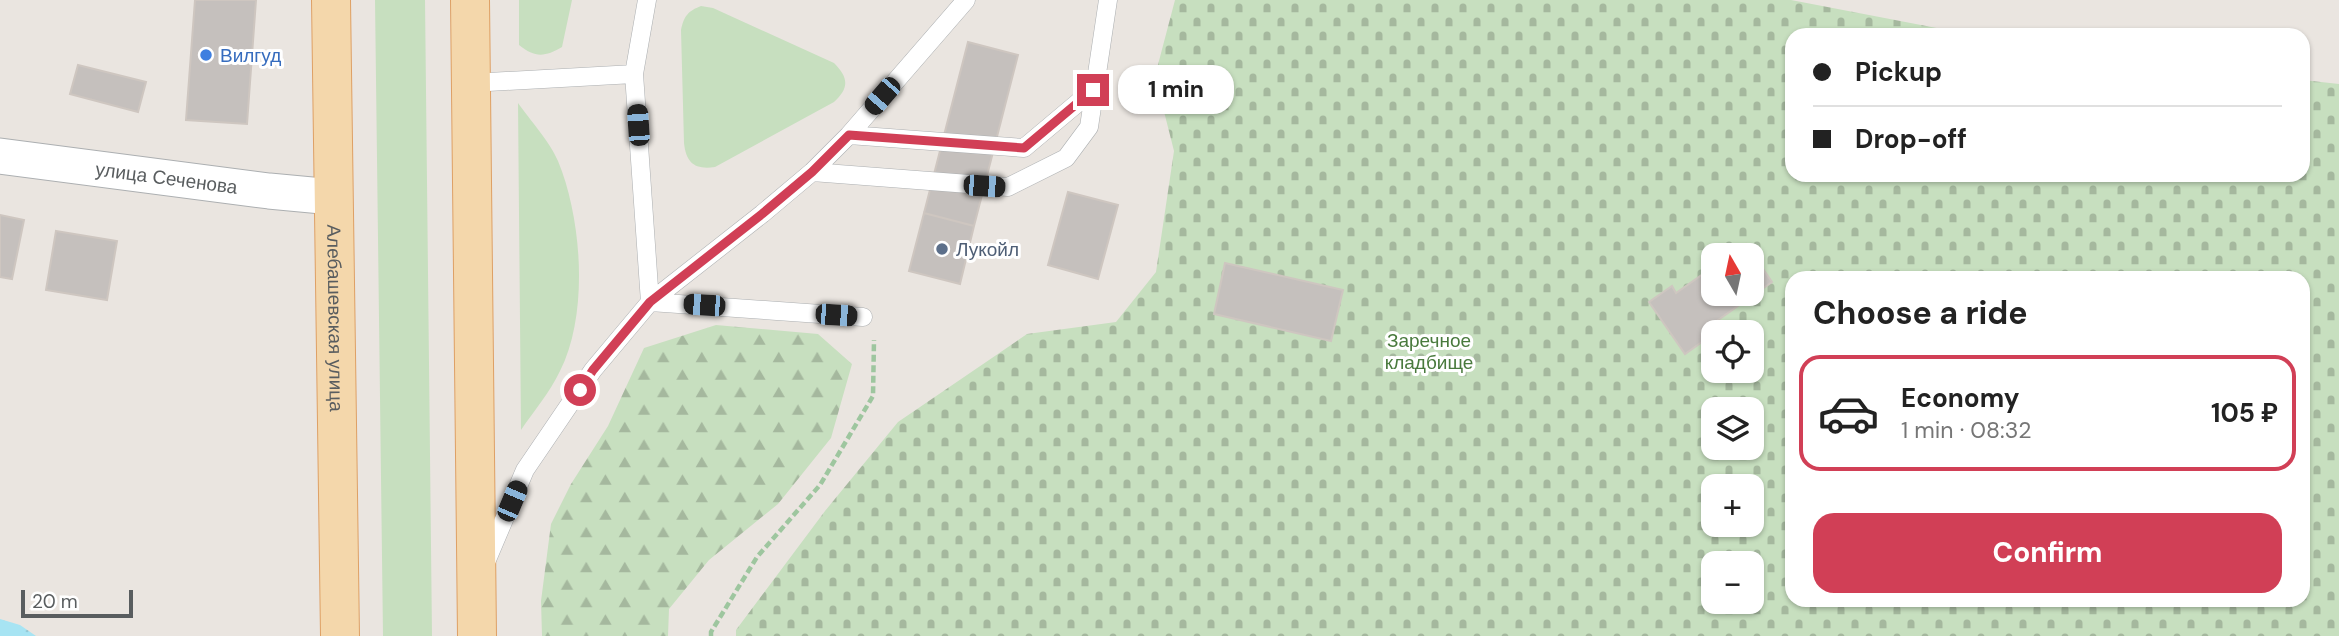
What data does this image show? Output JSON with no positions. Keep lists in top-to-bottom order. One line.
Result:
{"streets":{"main road":["Алебашевская улица"],"street":["улица Сеченова"]},"crossings":[["улица Сеченова","Алебашевская улица"]],"parks":["Заречное кладбище"],"places":["Вилгуд","Лукойл"],"scale_bar":"20 m","north":"top","page":{"banner":["Pickup","Drop-off"],"bubble":"1 min","map_buttons":["+","−"],"heading":"Choose a ride","list":[{"name":"Economy","note":"1 min · 08:32","value":"105 ₽"}],"buttons":"Confirm","scale":"20 m"}}
